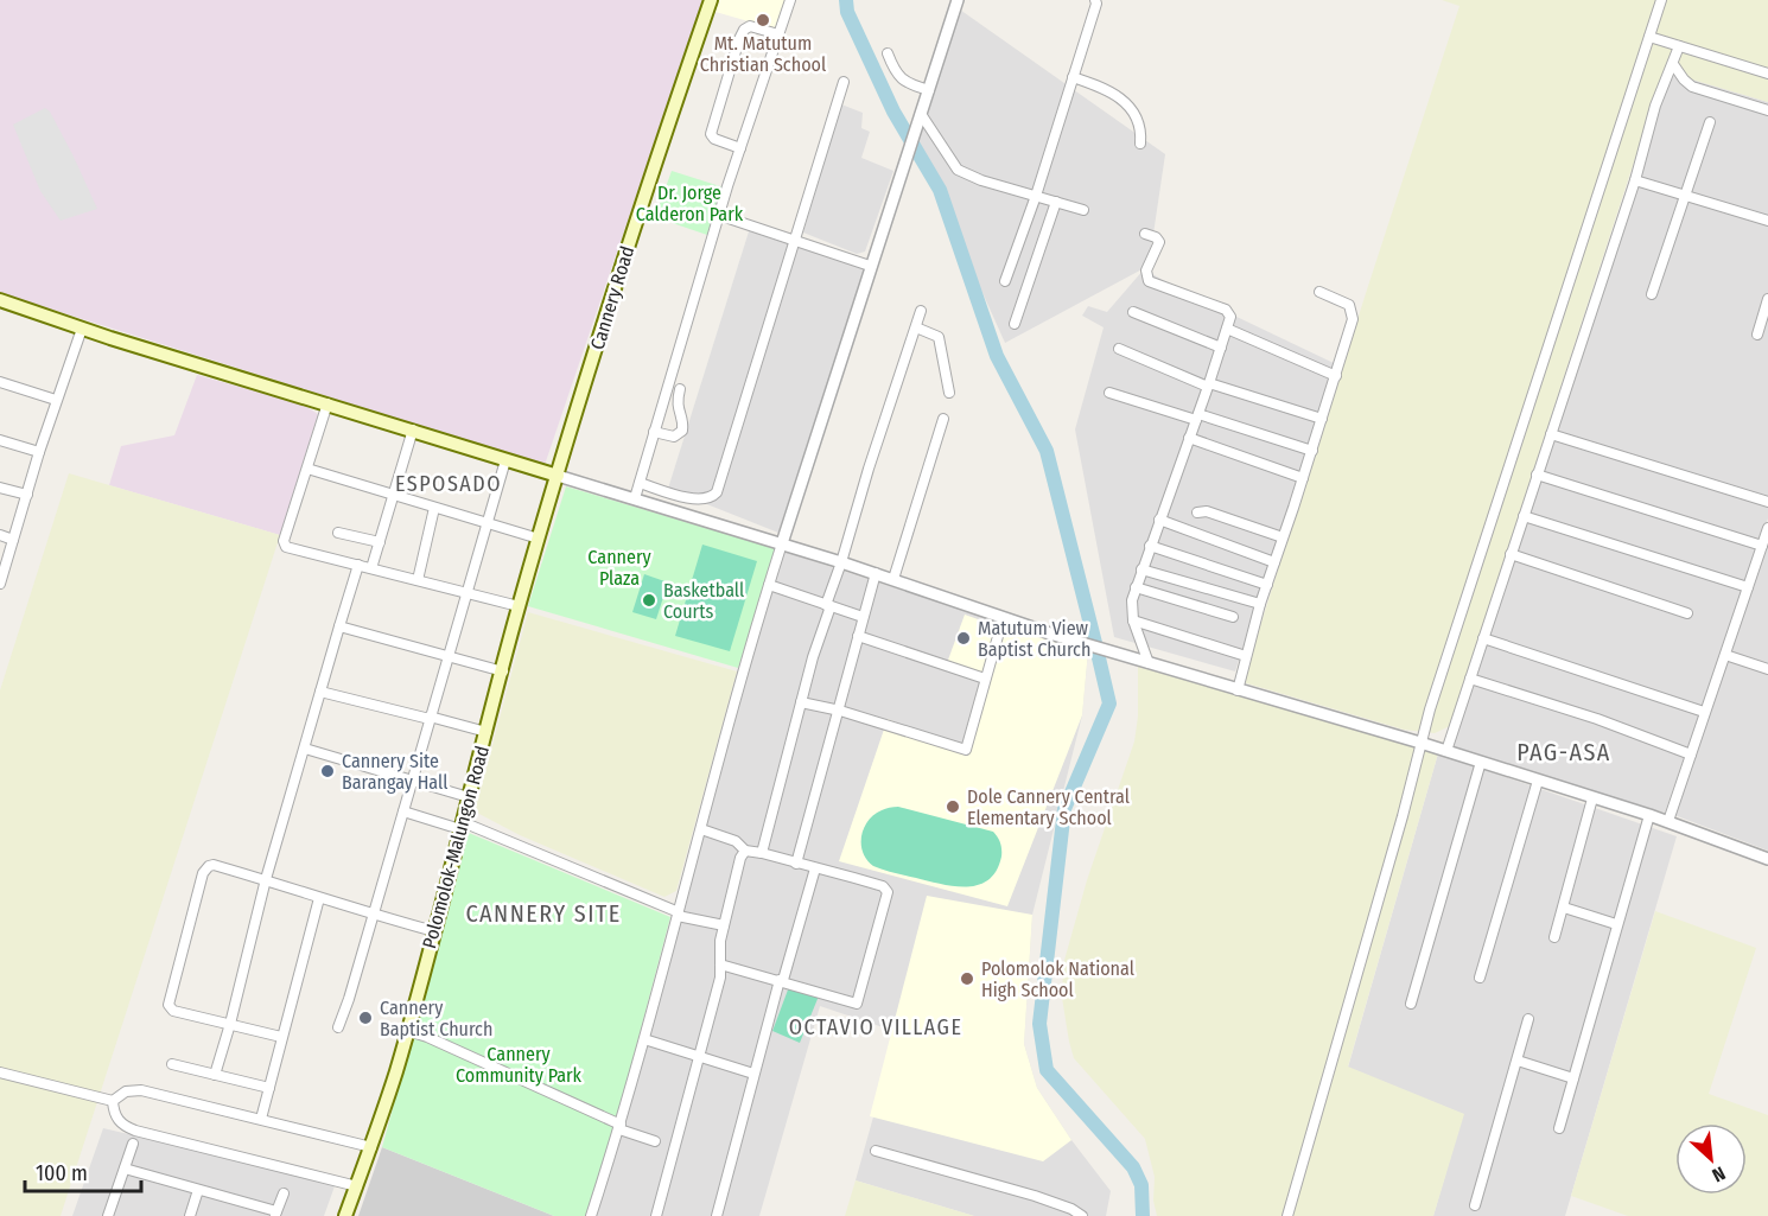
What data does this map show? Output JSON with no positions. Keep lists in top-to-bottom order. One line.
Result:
{"streets":{"main road":["Cannery Road","Polomolok-Malungon Road"]},"crossings":[["Cannery Road","Polomolok-Malungon Road"]],"districts":["ESPOSADO","PAG-ASA","CANNERY SITE","OCTAVIO VILLAGE"],"parks":["Dr. Jorge Calderon Park","Cannery Plaza","Cannery Community Park"],"places":["Mt. Matutum Christian School","Basketball Courts","Matutum View Baptist Church","Cannery Site Barangay Hall","Dole Cannery Central Elementary School","Polomolok National High School","Cannery Baptist Church"],"scale_bar":"100 m","north":"bottom right"}
